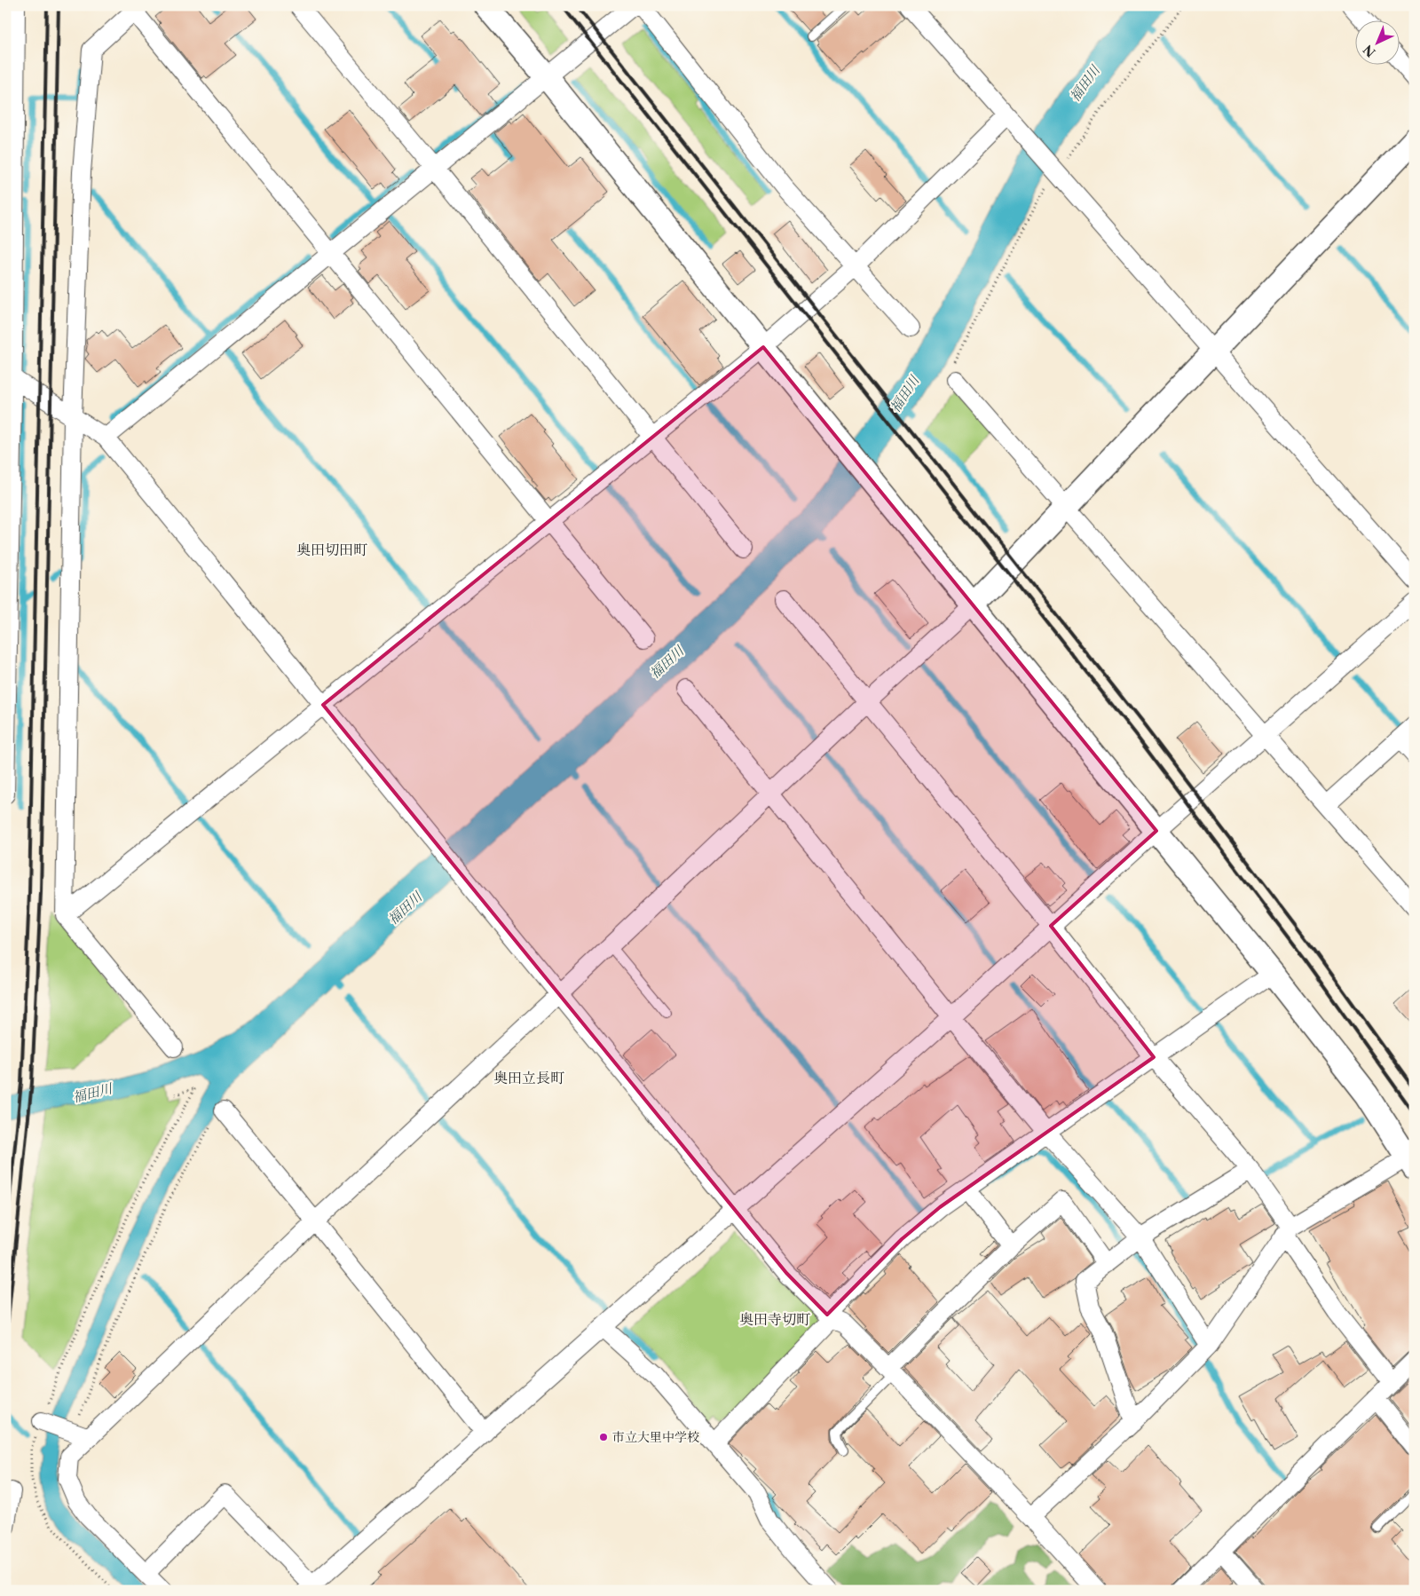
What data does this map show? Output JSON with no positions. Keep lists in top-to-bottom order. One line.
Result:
{"districts":["奥田切田町","奥田立長町","奥田寺切町"],"water":["福田川"],"places":["市立大里中学校"],"north":"bottom left"}
